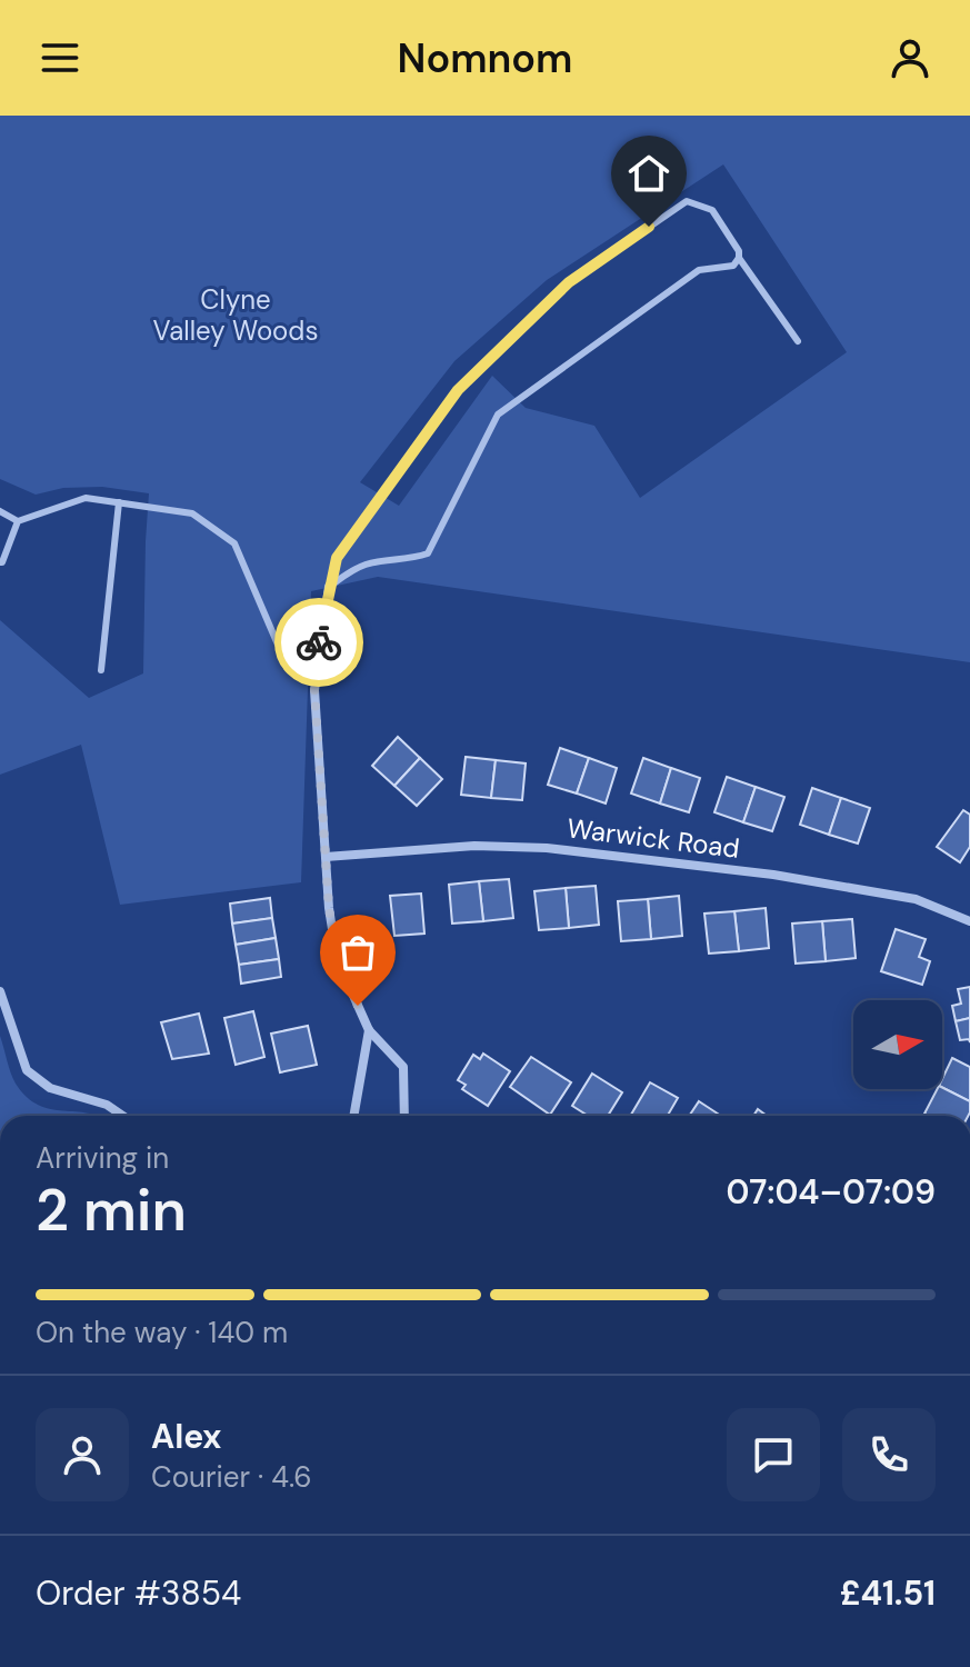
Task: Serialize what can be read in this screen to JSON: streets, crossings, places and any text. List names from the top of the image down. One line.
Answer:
{"streets":{"street":["Warwick Road"]},"parks":["Clyne Valley Woods"],"north":"right","page":{"header":"Nomnom","heading":["2 min","Arriving in","07:04–07:09"],"panel":["Alex","Courier · 4.6","Order #3854","£41.51"],"bar":"On the way · 140 m"}}
